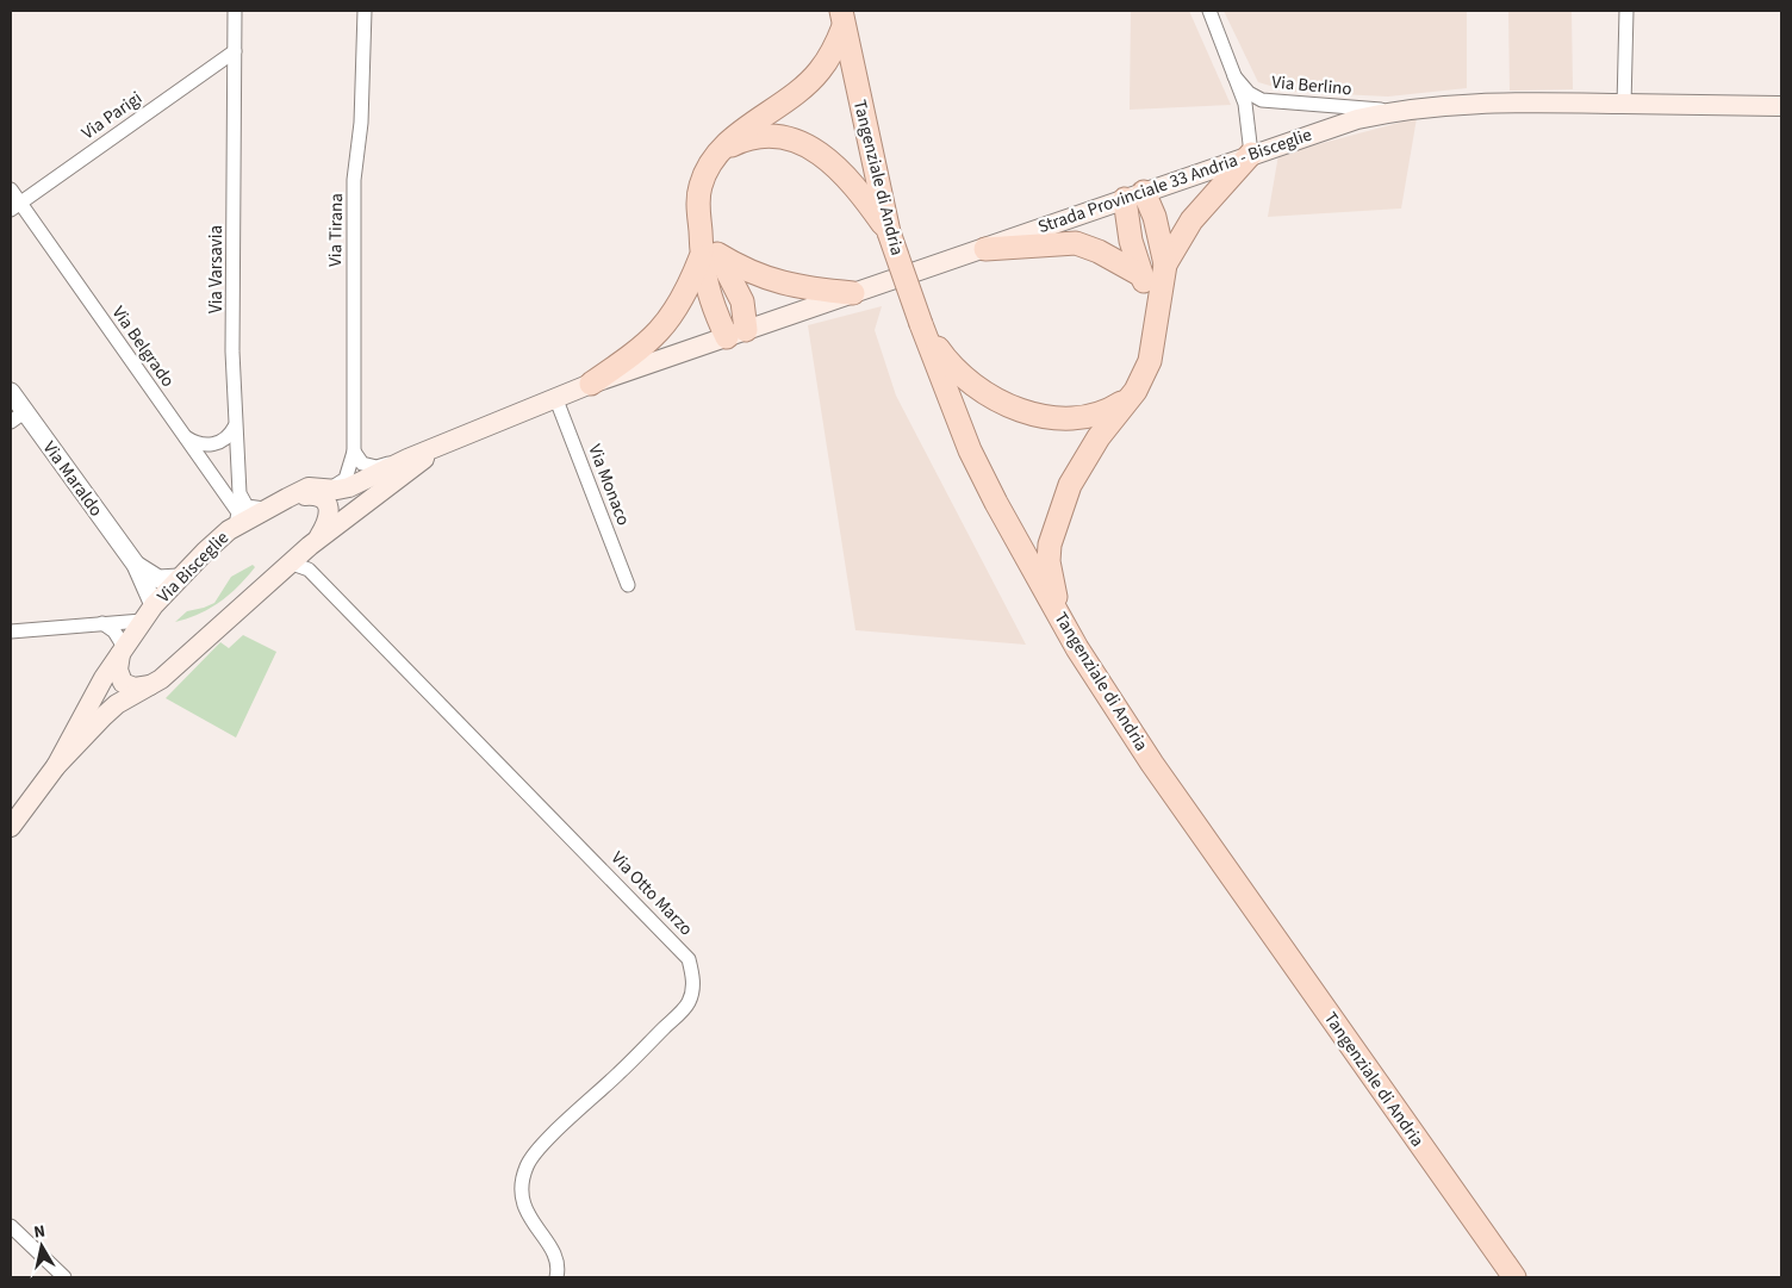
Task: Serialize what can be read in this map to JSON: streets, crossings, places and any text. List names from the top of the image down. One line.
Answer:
{"streets":{"main road":["Tangenziale di Andria","Strada Provinciale 33 Andria - Bisceglie","Via Bisceglie"],"street":["Via Berlino","Via Parigi","Via Tirana","Via Varsavia","Via Belgrado","Via Maraldo","Via Monaco","Via Otto Marzo"]},"crossings":[["Via Berlino","Strada Provinciale 33 Andria - Bisceglie"],["Via Parigi","Via Varsavia"],["Via Parigi","Via Belgrado"],["Strada Provinciale 33 Andria - Bisceglie","Via Bisceglie"],["Via Tirana","Via Bisceglie"],["Via Varsavia","Via Bisceglie"],["Via Belgrado","Via Bisceglie"],["Via Maraldo","Via Bisceglie"],["Via Monaco","Via Bisceglie"]],"north":"top"}
